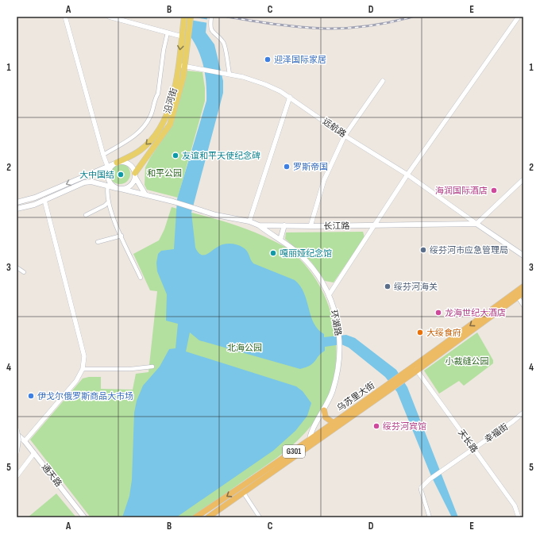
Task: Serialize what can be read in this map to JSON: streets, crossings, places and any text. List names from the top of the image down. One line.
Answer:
{"streets":{"highway":["乌苏里大街","G301"],"main road":["沿河街","长江路","环湖路","通天路"],"street":["远航路","幸福街","天长路"]},"crossings":[["沿河街","远航路"],["沿河街","长江路"],["远航路","长江路"],["长江路","环湖路"],["环湖路","乌苏里大街"],["乌苏里大街","天长路"],["幸福街","天长路"]],"parks":["和平公园","北海公园","小裁缝公园"],"places":["迎泽国际家居","友谊和平天使纪念碑","罗斯帝国","大中国结","海润国际酒店","绥芬河市应急管理局","嘎丽娅纪念馆","绥芬河海关","龙海世纪大酒店","大绥食府","伊戈尔俄罗斯商品大市场","绥芬河宾馆"],"grid":{"columns":["A","B","C","D","E"],"rows":["1","2","3","4","5"]}}
